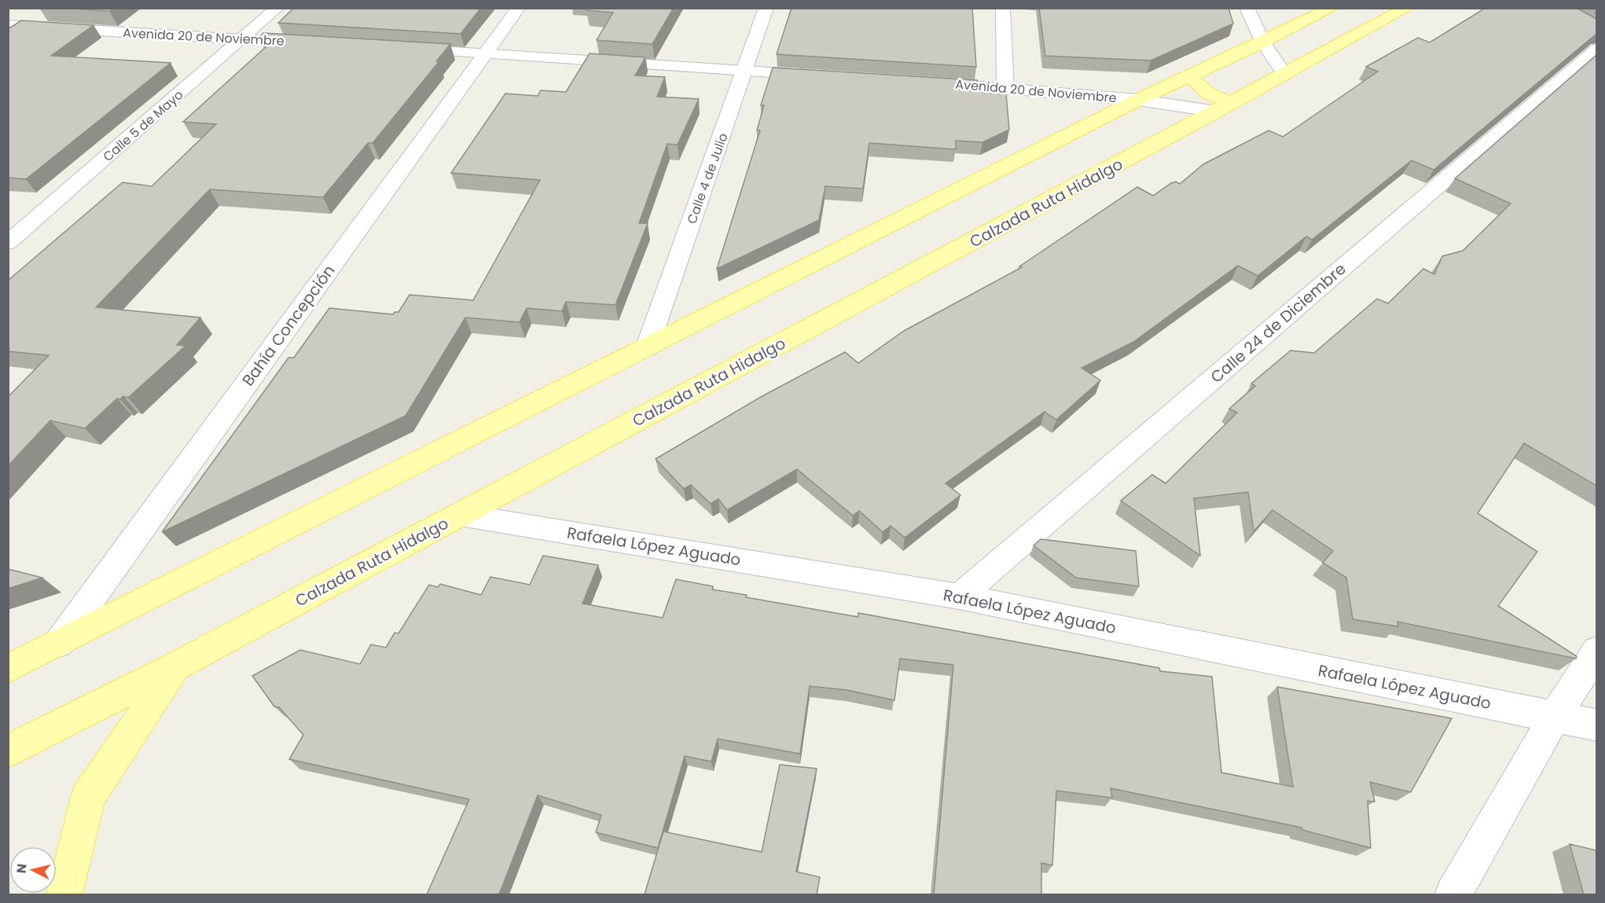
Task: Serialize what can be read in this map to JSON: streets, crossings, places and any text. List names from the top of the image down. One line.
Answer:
{"streets":{"main road":["Calzada Ruta Hidalgo"],"street":["Avenida 20 de Noviembre","Calle 5 de Mayo","Calle 4 de Julio","Calle 24 de Diciembre","Bahía Concepción","Rafaela López Aguado"]},"crossings":[["Avenida 20 de Noviembre","Calle 5 de Mayo"],["Avenida 20 de Noviembre","Calzada Ruta Hidalgo"],["Calzada Ruta Hidalgo","Rafaela López Aguado"],["Calle 24 de Diciembre","Rafaela López Aguado"]],"north":"left"}
